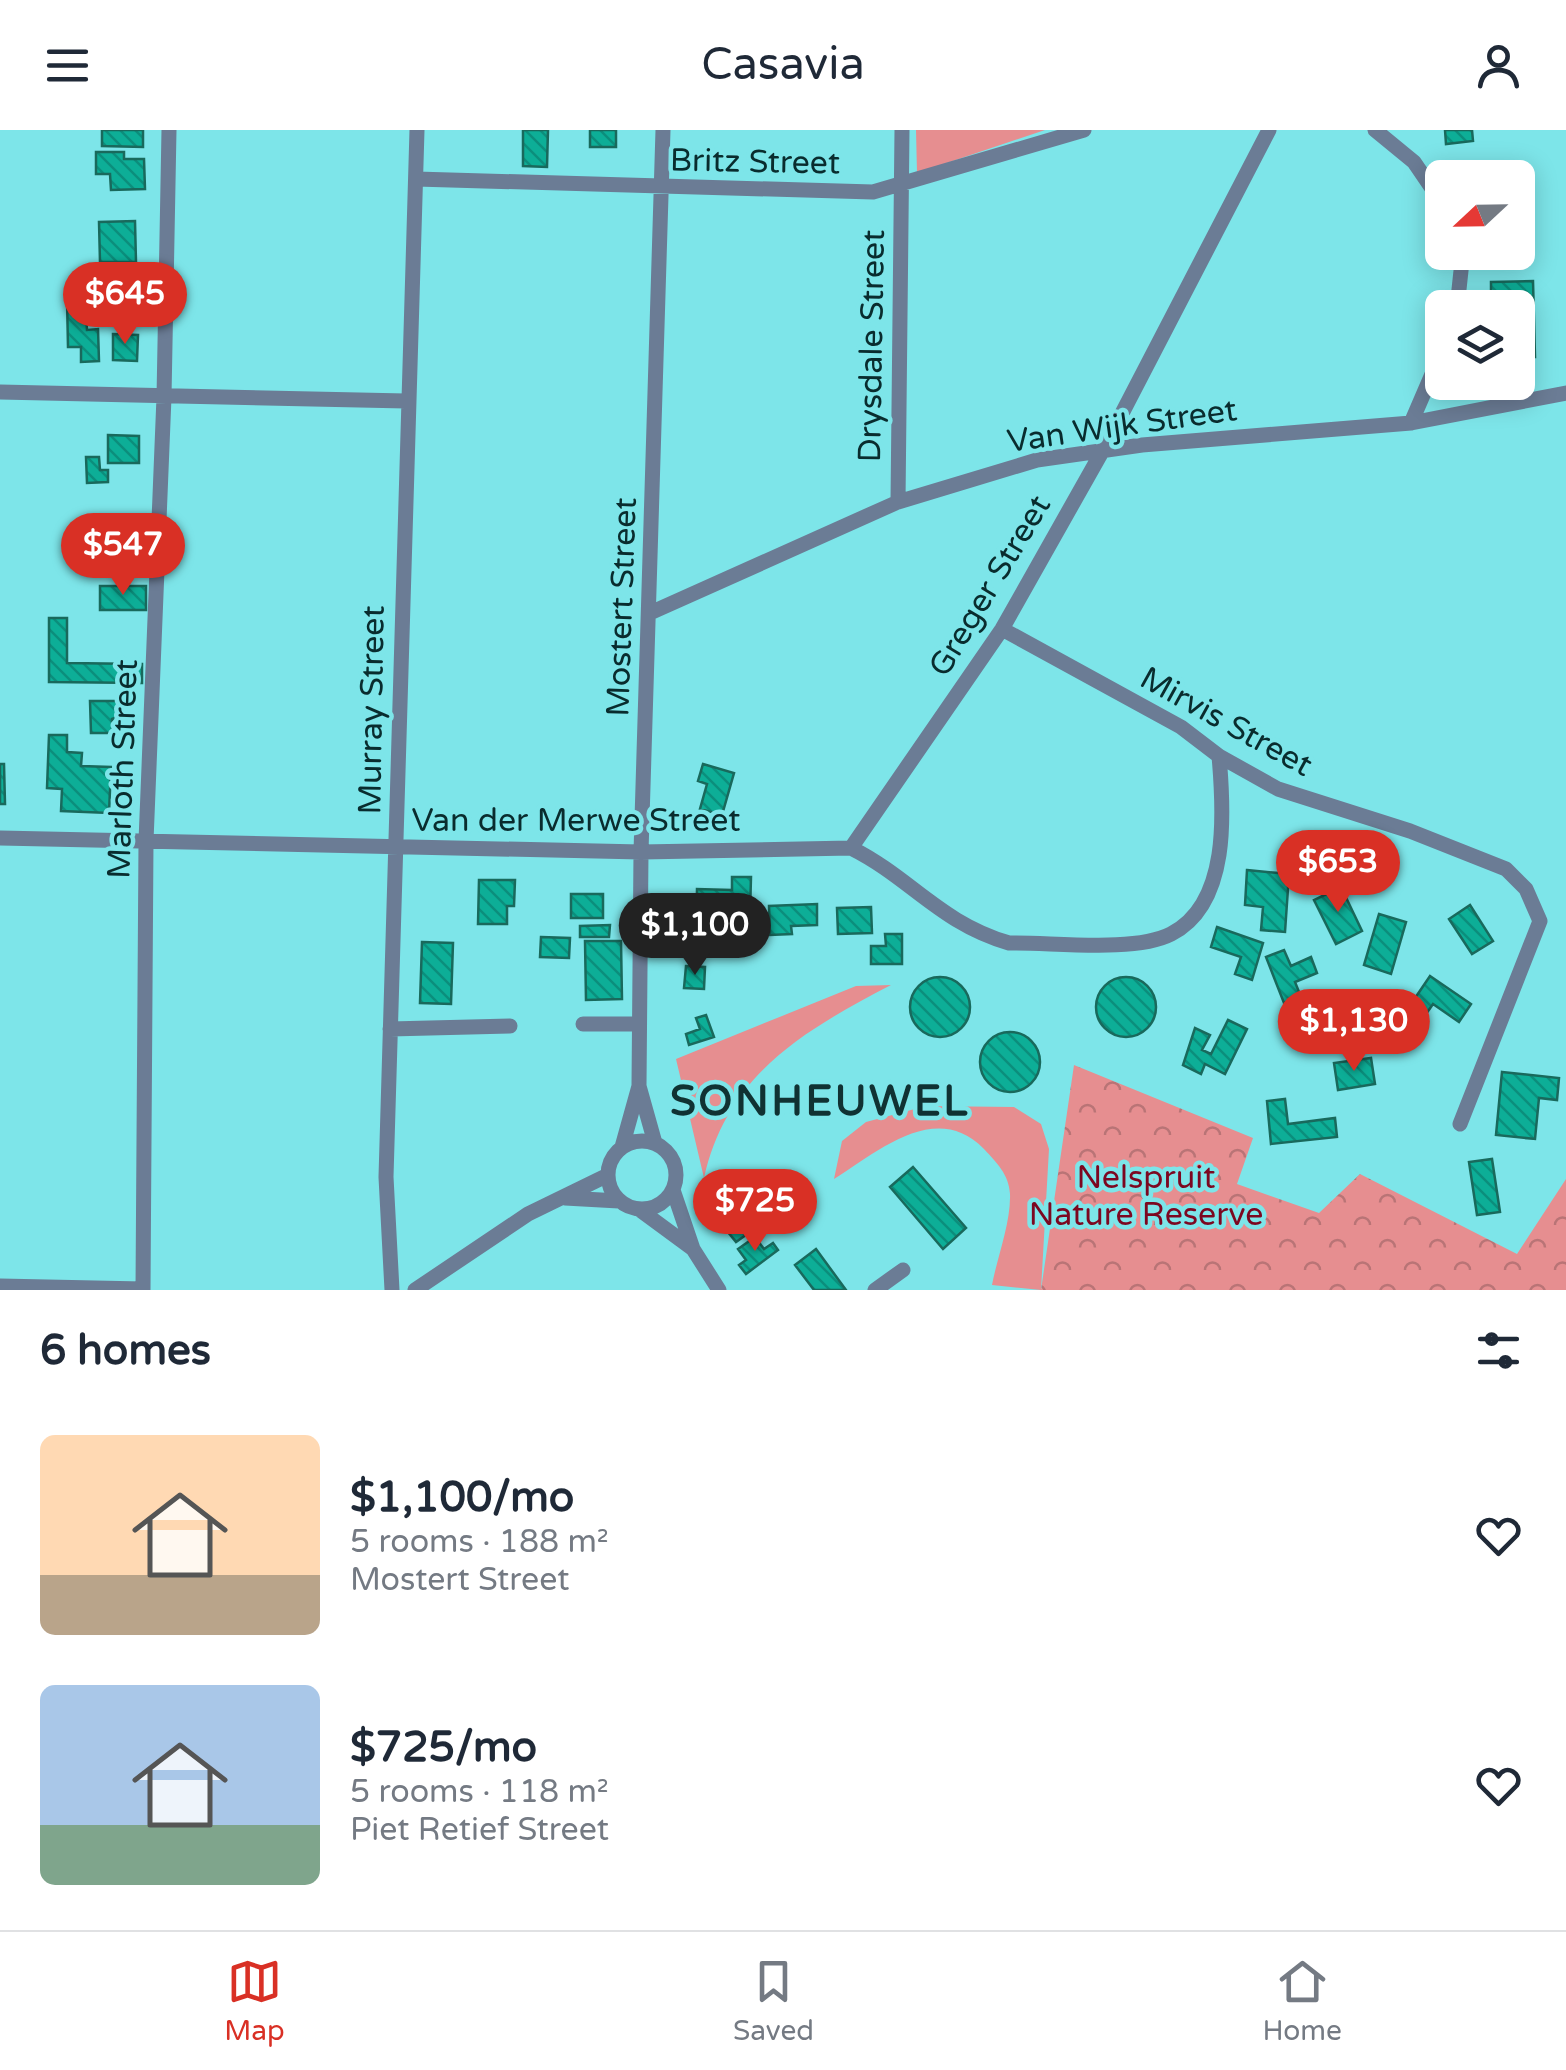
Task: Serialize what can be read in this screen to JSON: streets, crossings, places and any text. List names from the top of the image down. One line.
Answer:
{"streets":{"street":["Britz Street","Drysdale Street","Van Wijk Street","Greger Street","Mostert Street","Murray Street","Mirvis Street","Marloth Street","Van der Merwe Street"]},"crossings":[["Britz Street","Drysdale Street"],["Britz Street","Mostert Street"],["Britz Street","Murray Street"],["Drysdale Street","Van Wijk Street"],["Van Wijk Street","Greger Street"],["Van Wijk Street","Mostert Street"],["Greger Street","Mirvis Street"],["Greger Street","Van der Merwe Street"],["Mostert Street","Van der Merwe Street"],["Murray Street","Van der Merwe Street"],["Mirvis Street","Van der Merwe Street"],["Marloth Street","Van der Merwe Street"]],"districts":["SONHEUWEL"],"parks":["Nelspruit Nature Reserve"],"north":"left","page":{"header":"Casavia","price":["$645","$547","$653","$1,100","$1,130","$725"],"heading":"6 homes","list":[{"name":"$1,100/mo","note":"5 rooms · 188 m² · Mostert Street"},{"name":"$725/mo","note":"5 rooms · 118 m² · Piet Retief Street"}],"tabs":["Map","Saved","Home"]}}
